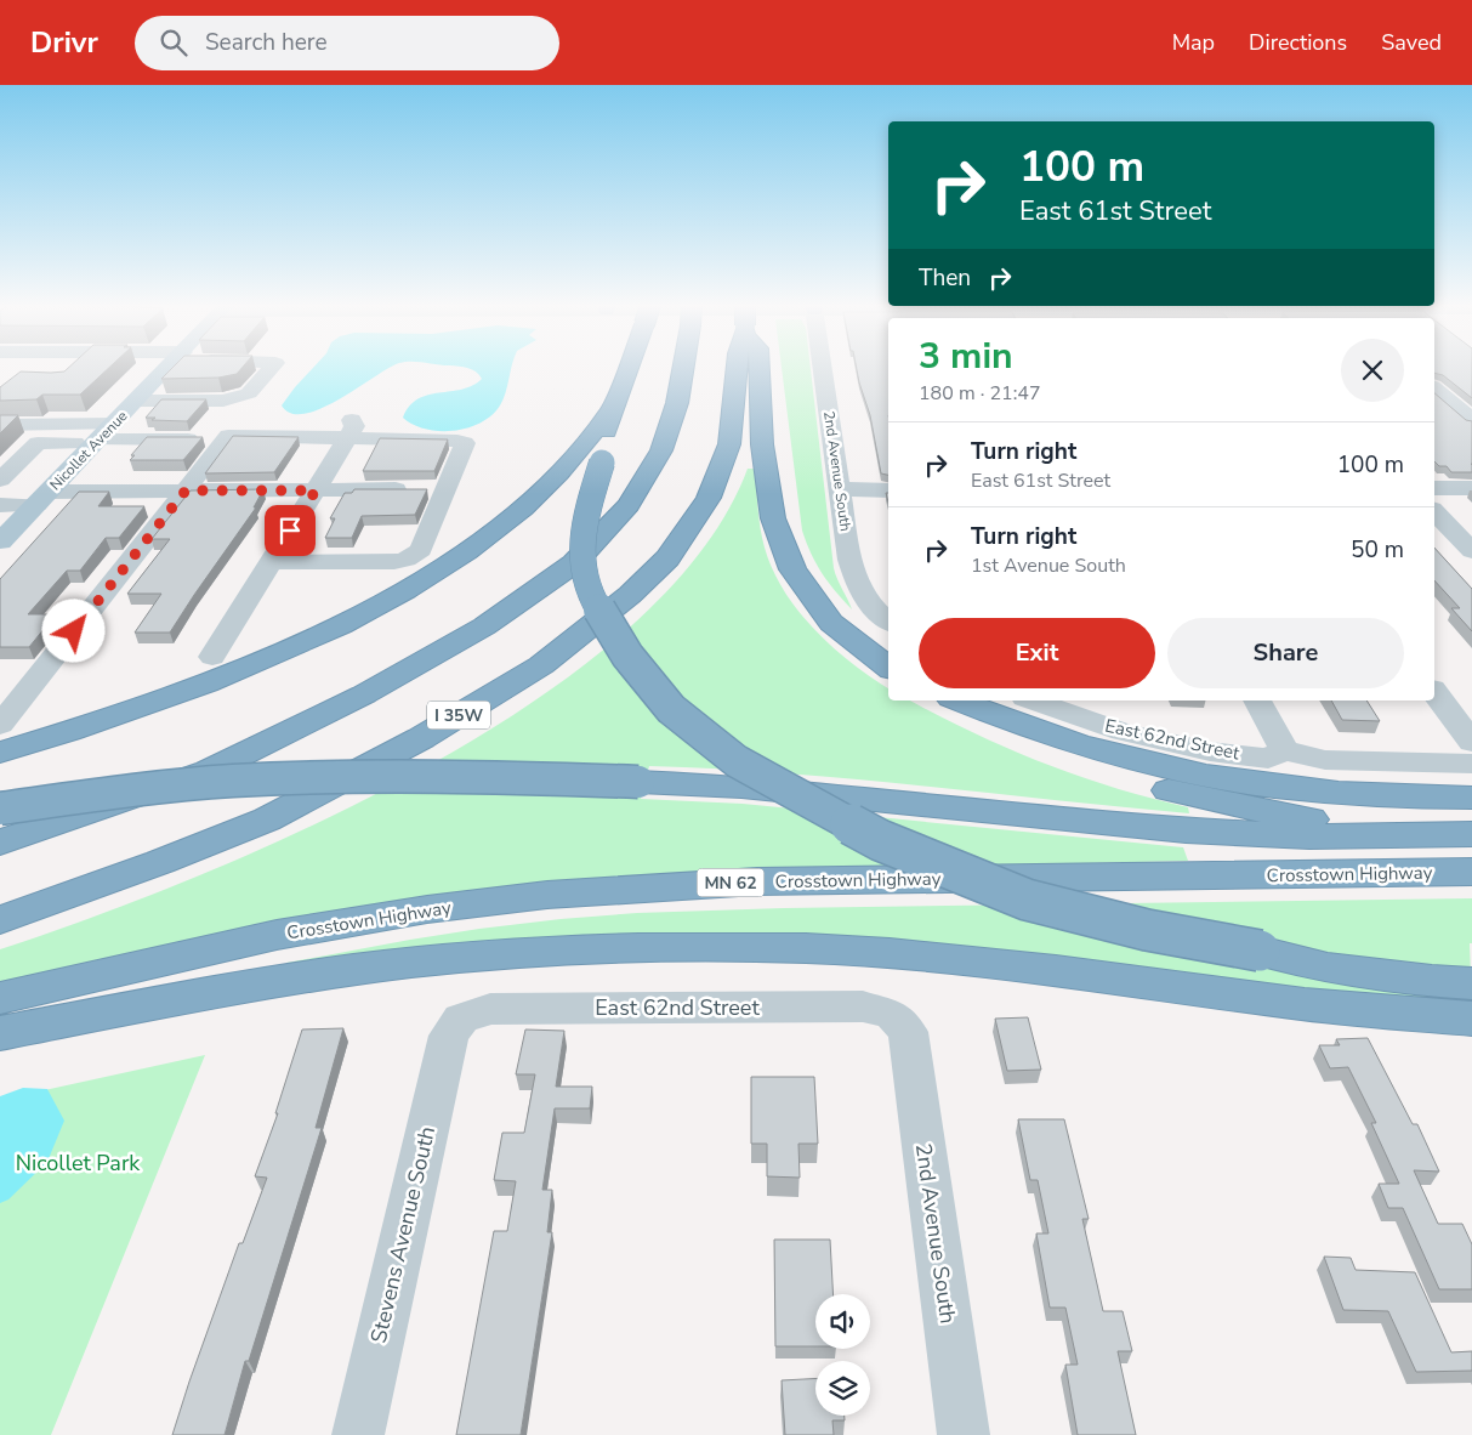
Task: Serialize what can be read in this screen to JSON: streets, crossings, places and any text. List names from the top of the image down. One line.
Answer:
{"streets":{"highway":["I 35W","Crosstown Highway","MN 62"],"main road":["Nicollet Avenue"],"street":["2nd Avenue South","East 62nd Street","Stevens Avenue South"]},"crossings":[["2nd Avenue South","East 62nd Street"],["East 62nd Street","Stevens Avenue South"]],"parks":["Nicollet Park"],"page":{"header":"Drivr","search":"Search here","nav":["Map","Directions","Saved"],"turn":["100 m","East 61st Street"],"then":"Then","heading":["3 min","180 m · 21:47"],"list":[{"name":"Turn right","note":"East 61st Street","value":"100 m"},{"name":"Turn right","note":"1st Avenue South","value":"50 m"}],"buttons":["Exit","Share"]}}
